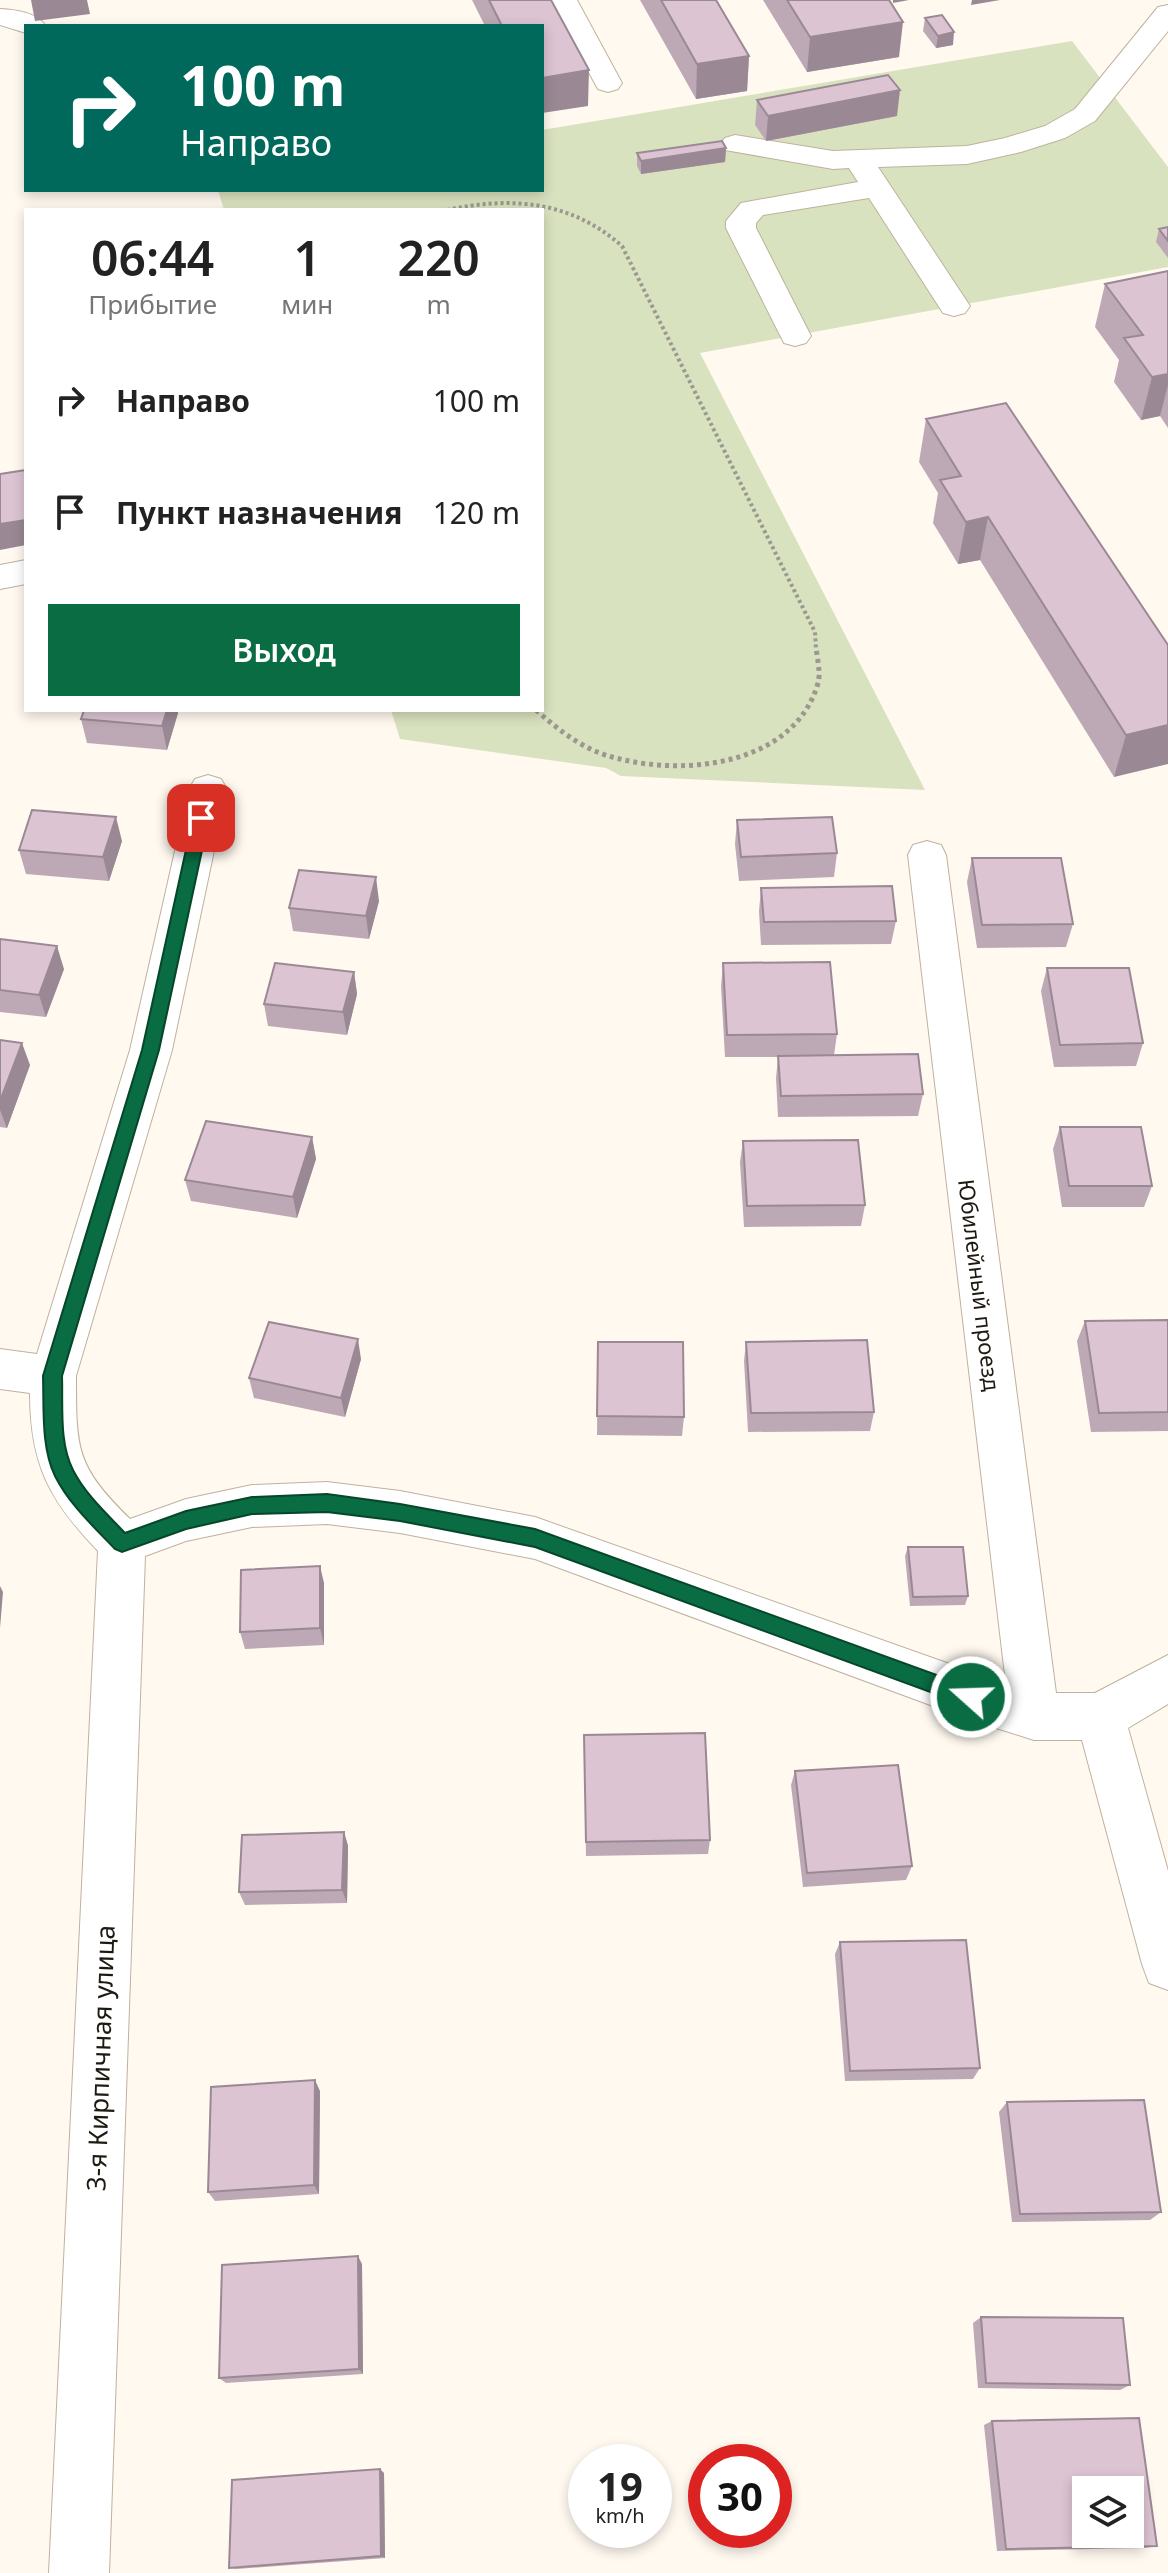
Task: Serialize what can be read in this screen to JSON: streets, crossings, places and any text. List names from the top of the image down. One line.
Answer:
{"streets":{"street":["Юбилейный проезд","3-я Кирпичная улица"]},"page":{"turn":["100 m","Направо"],"eta":["06:44","Прибытие","1","мин","220","m"],"list":[{"name":"Направо","value":"100 m"},{"name":"Пункт назначения","value":"120 m"}],"buttons":"Выход","speed":"19 km/h","limit":"30"}}
